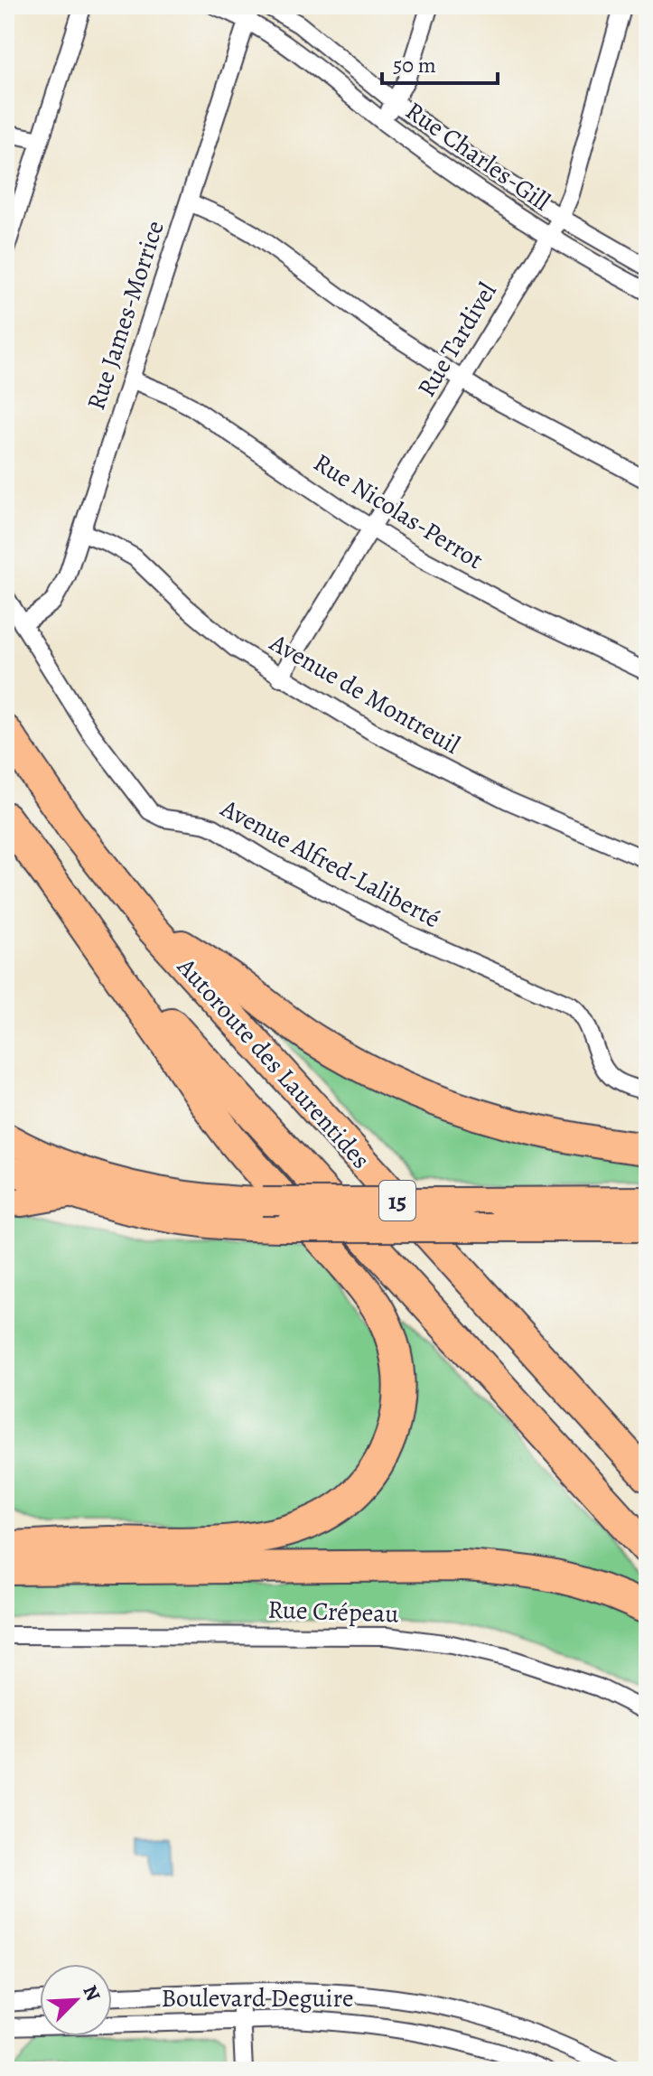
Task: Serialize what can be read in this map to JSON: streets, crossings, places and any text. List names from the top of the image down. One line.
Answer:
{"streets":{"highway":["Autoroute des Laurentides","15"],"street":["Rue Charles-Gill","Rue James-Morrice","Rue Tardivel","Rue Nicolas-Perrot","Avenue de Montreuil","Avenue Alfred-Laliberté","Rue Crépeau","Boulevard Deguire"]},"crossings":[["Rue Charles-Gill","Rue James-Morrice"],["Rue Charles-Gill","Rue Tardivel"],["Rue James-Morrice","Rue Nicolas-Perrot"],["Rue James-Morrice","Avenue de Montreuil"],["Rue James-Morrice","Avenue Alfred-Laliberté"],["Rue Tardivel","Rue Nicolas-Perrot"],["Rue Tardivel","Avenue de Montreuil"]],"scale_bar":"50 m","north":"top right"}
